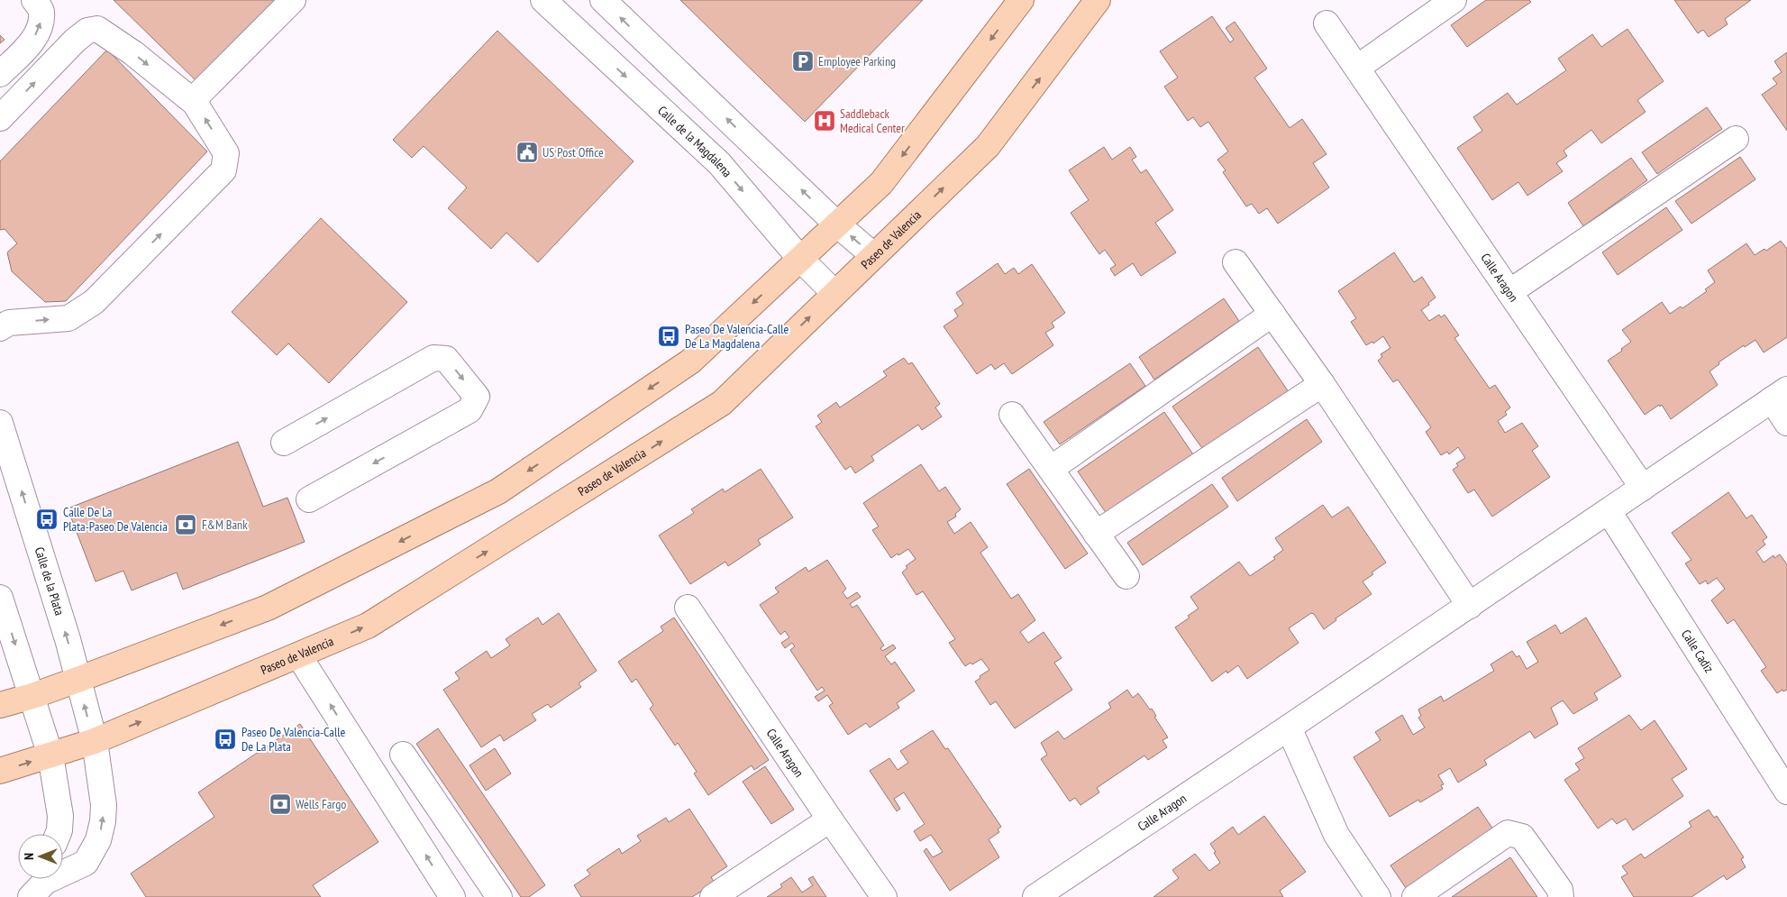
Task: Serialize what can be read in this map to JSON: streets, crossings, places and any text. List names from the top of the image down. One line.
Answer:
{"streets":{"main road":["Paseo de Valencia"],"street":["Calle de la Magdalena","Calle Aragon","Calle de la Plata","Calle Cadiz"]},"crossings":[["Calle de la Magdalena","Paseo de Valencia"],["Paseo de Valencia","Calle de la Plata"],["Calle Aragon","Calle Cadiz"]],"places":{"parking":["Employee Parking"],"hospital":["Saddleback Medical Center"],"public building":["US Post Office"],"bus stop":["Paseo De Valencia-Calle De La Magdalena","Calle De La Plata-Paseo De Valencia","Paseo De Valencia-Calle De La Plata"],"bank":["F&M Bank","Wells Fargo"]},"north":"left"}
